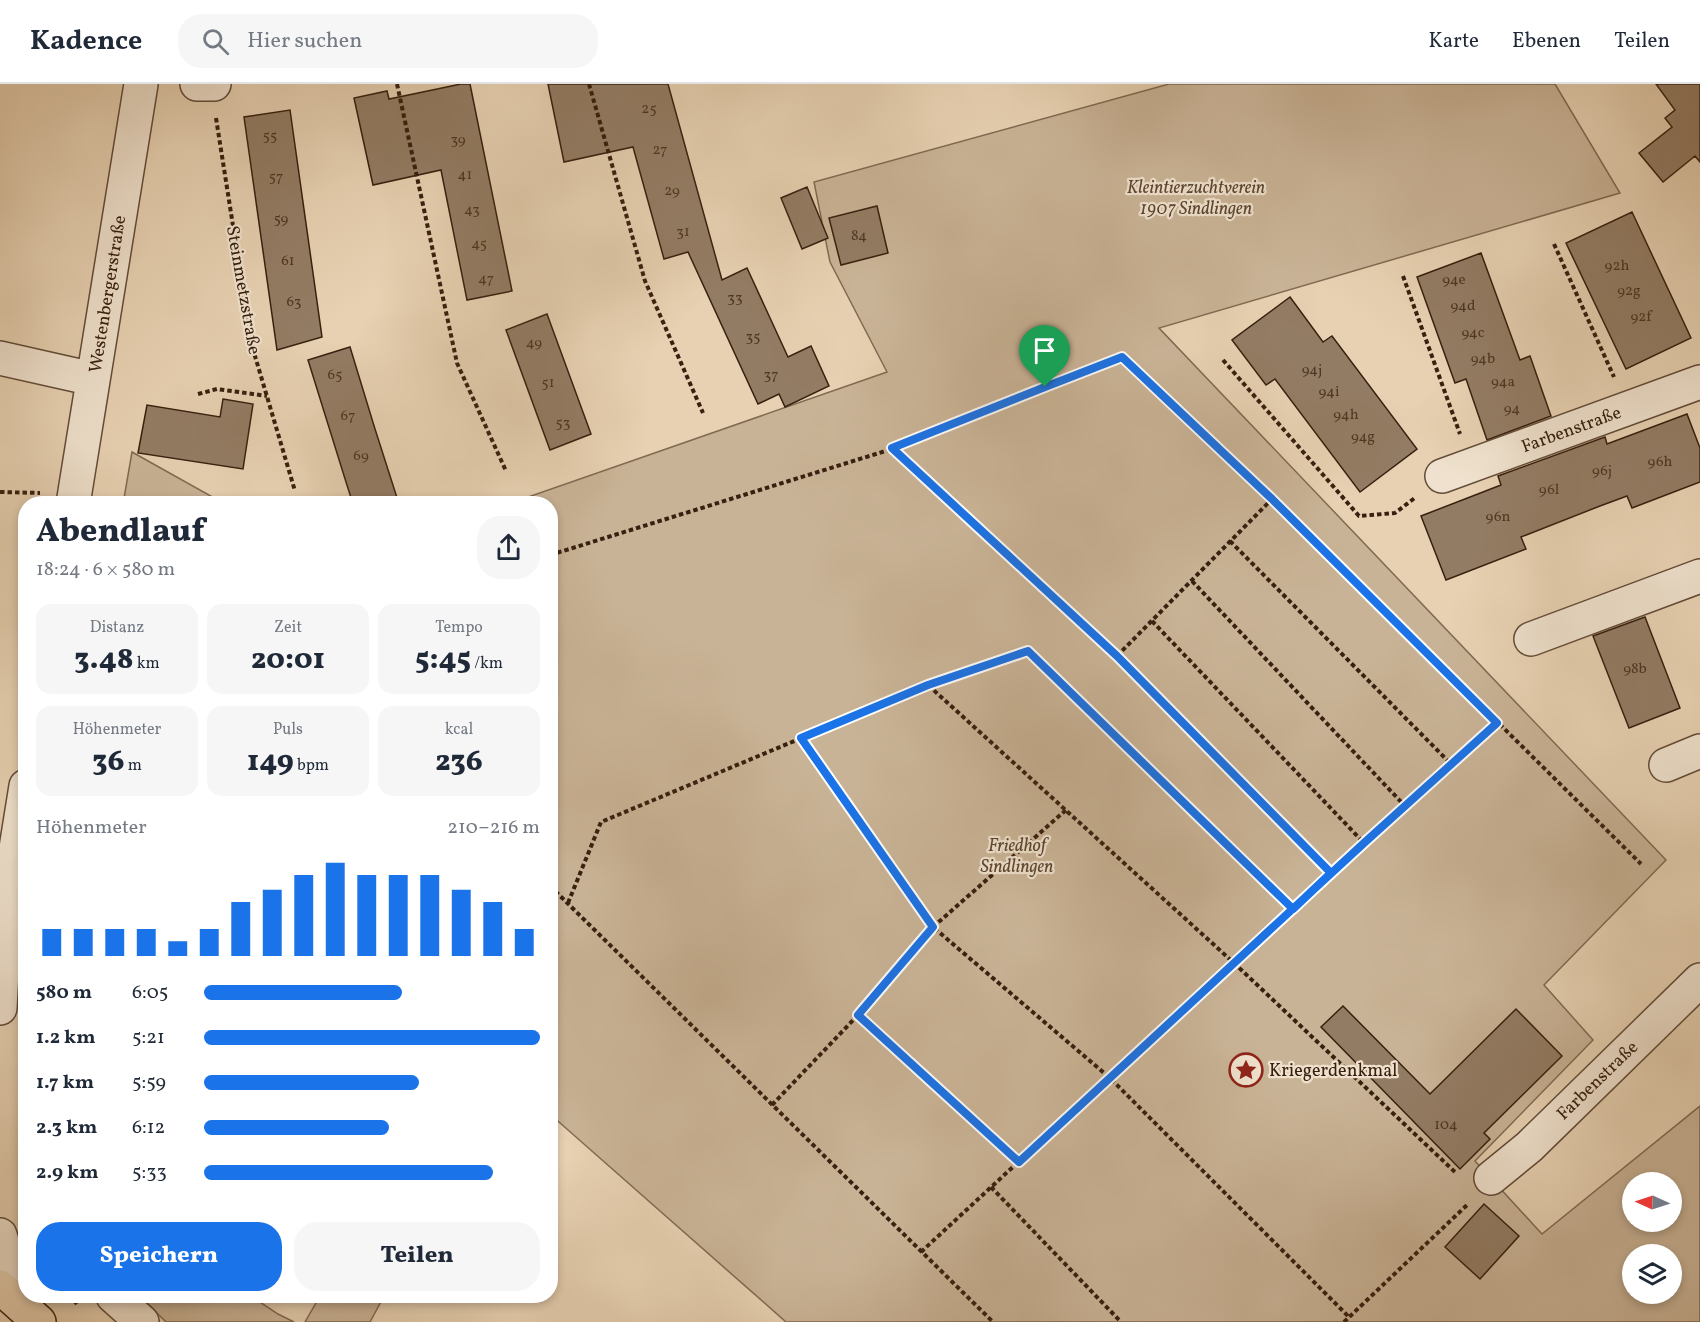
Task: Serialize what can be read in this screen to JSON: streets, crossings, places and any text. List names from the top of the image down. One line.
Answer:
{"streets":{"street":["Westenbergerstraße","Farbenstraße"],"path":["Steinmetzstraße"]},"parks":["Kleintierzuchtverein 1907 Sindlingen","Friedhof Sindlingen"],"places":{"place":["Kriegerdenkmal"]},"house_numbers":["25","55","39","27","41","57","29","43","59","31","84","45","61","92h","47","94e","92g","33","63","94d","92f","94c","35","49","94b","94j","65","37","94a","51","94i","94","94h","67","53","94g","69","96h","96j","96l","96n","98b","104"],"north":"left","page":{"header":"Kadence","search":"Hier suchen","nav":["Karte","Ebenen","Teilen"],"heading":["Abendlauf","18:24 · 6 × 580 m"],"stats":[["Distanz","3.48 km"],["Zeit","20:01"],["Tempo","5:45 /km"],["Höhenmeter","36 m"],["Puls","149 bpm"],["kcal","236"]],"chart":["Höhenmeter","210–216 m"],"list":[{"name":"580 m","note":"6:05"},{"name":"1.2 km","note":"5:21"},{"name":"1.7 km","note":"5:59"},{"name":"2.3 km","note":"6:12"},{"name":"2.9 km","note":"5:33"}],"buttons":["Speichern","Teilen"]}}
